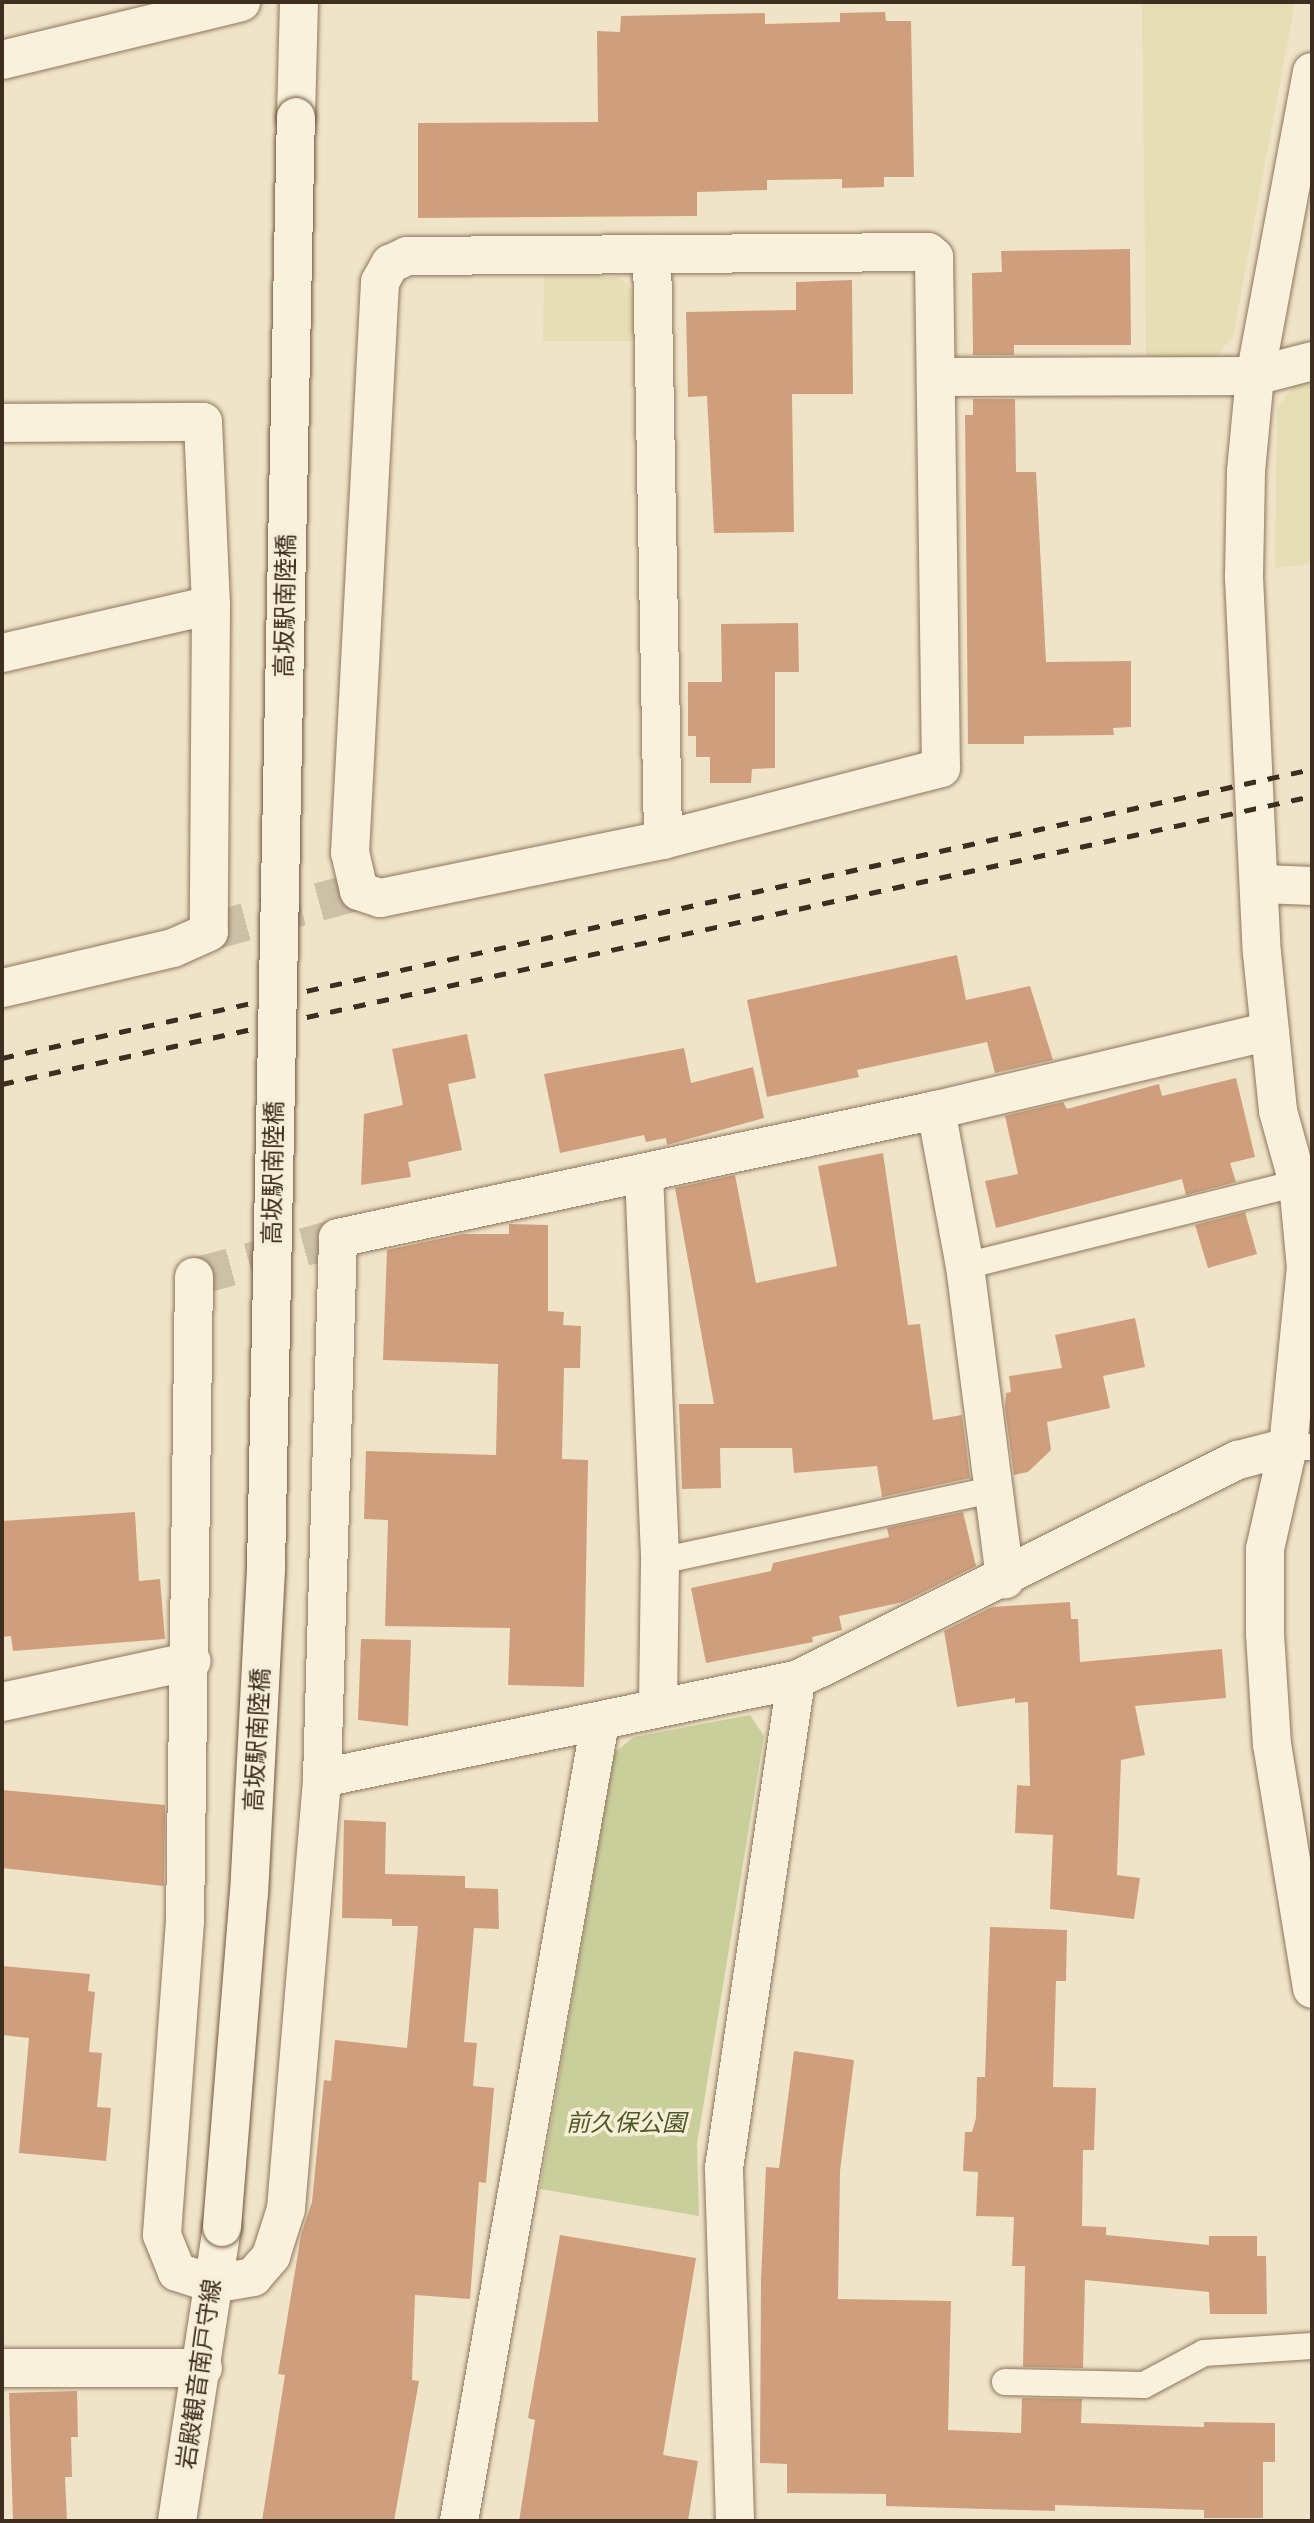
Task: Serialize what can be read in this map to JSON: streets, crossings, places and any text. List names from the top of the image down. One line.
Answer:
{"streets":{"street":["高坂駅南陸橋","岩殿観音南戸守線"]},"crossings":[["高坂駅南陸橋","岩殿観音南戸守線"]],"parks":["前久保公園"]}
